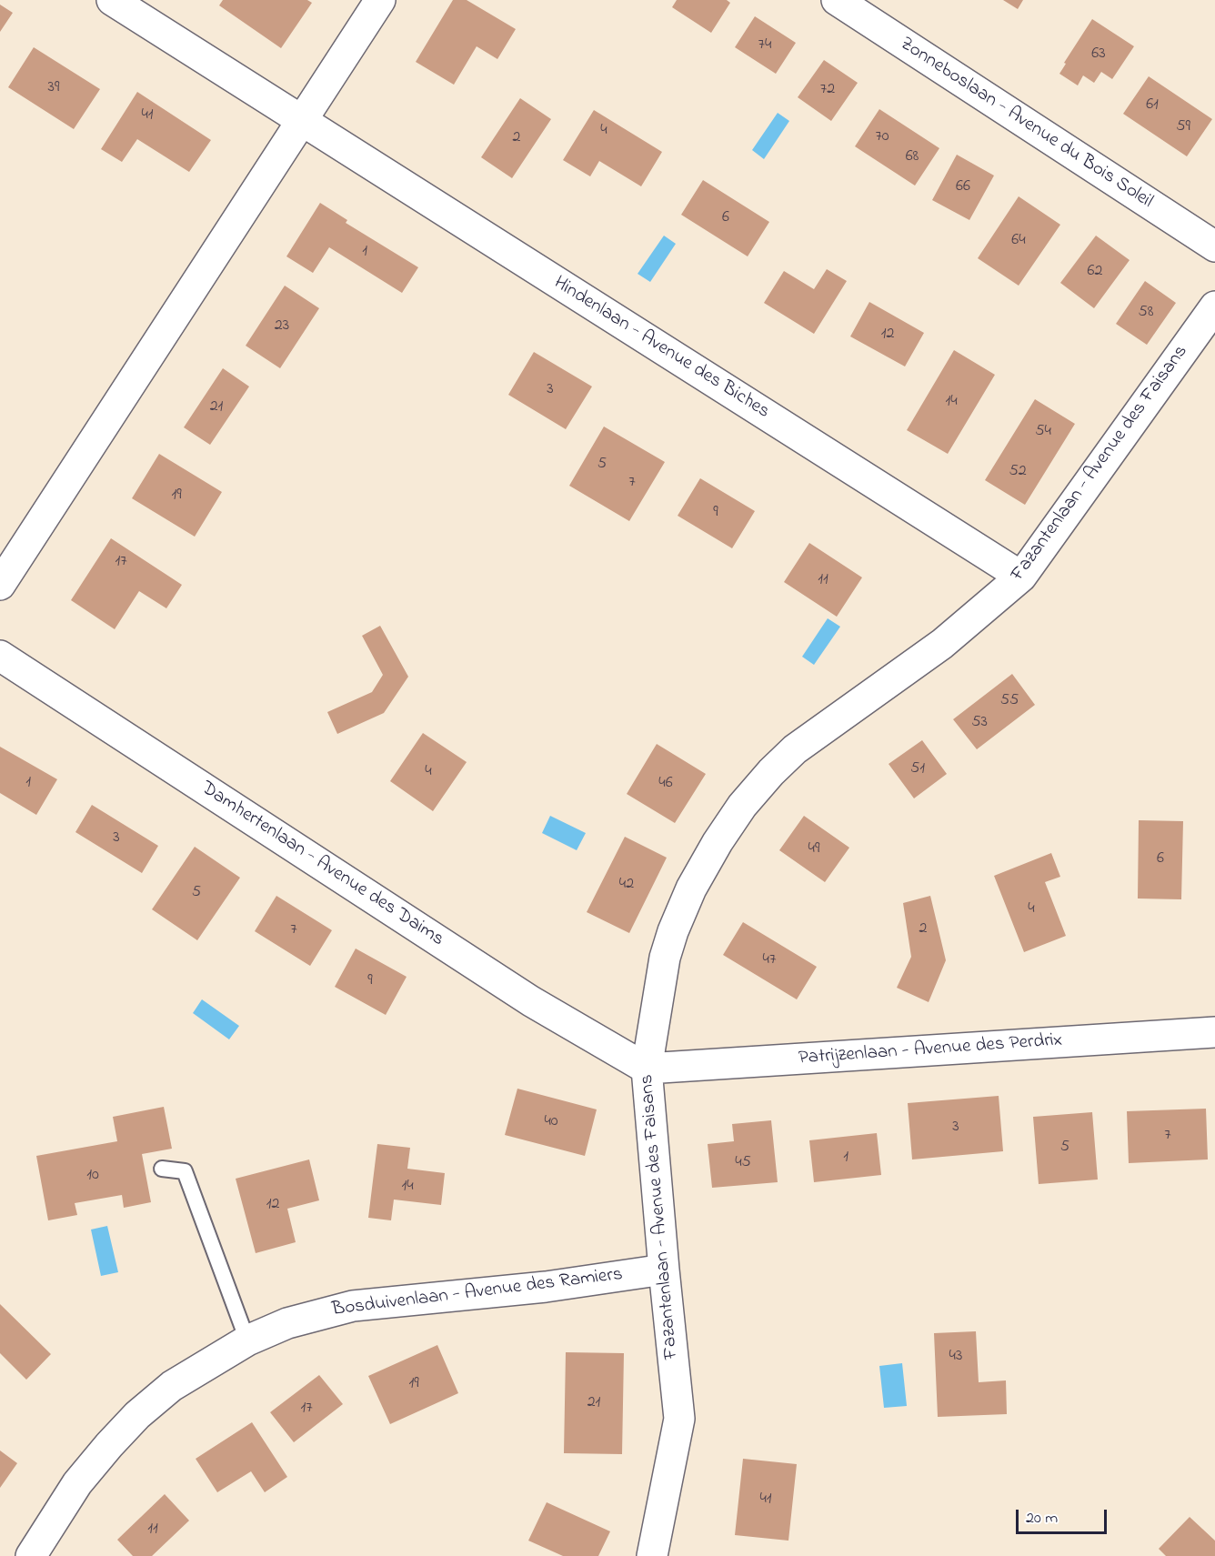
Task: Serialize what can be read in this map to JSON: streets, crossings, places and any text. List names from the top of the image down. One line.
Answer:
{"streets":{"street":["Zonneboslaan - Avenue du Bois Soleil","Hindenlaan - Avenue des Biches","Fazantenlaan - Avenue des Faisans","Damhertenlaan - Avenue des Daims","Patrijzenlaan - Avenue des Perdrix","Bosduivenlaan - Avenue des Ramiers"]},"crossings":[["Hindenlaan - Avenue des Biches","Fazantenlaan - Avenue des Faisans"],["Fazantenlaan - Avenue des Faisans","Damhertenlaan - Avenue des Daims"],["Fazantenlaan - Avenue des Faisans","Patrijzenlaan - Avenue des Perdrix"],["Fazantenlaan - Avenue des Faisans","Bosduivenlaan - Avenue des Ramiers"],["Damhertenlaan - Avenue des Daims","Patrijzenlaan - Avenue des Perdrix"]],"house_numbers":["74","63","39","72","61","41","59","4","70","2","68","66","6","64","1","62","58","23","12","3","14","21","54","5","52","7","19","9","17","11","55","53","51","4","1","46","3","49","6","42","5","4","2","7","47","9","40","3","7","5","1","45","10","14","12","43","19","21","17","41","11"],"scale_bar":"20 m"}
